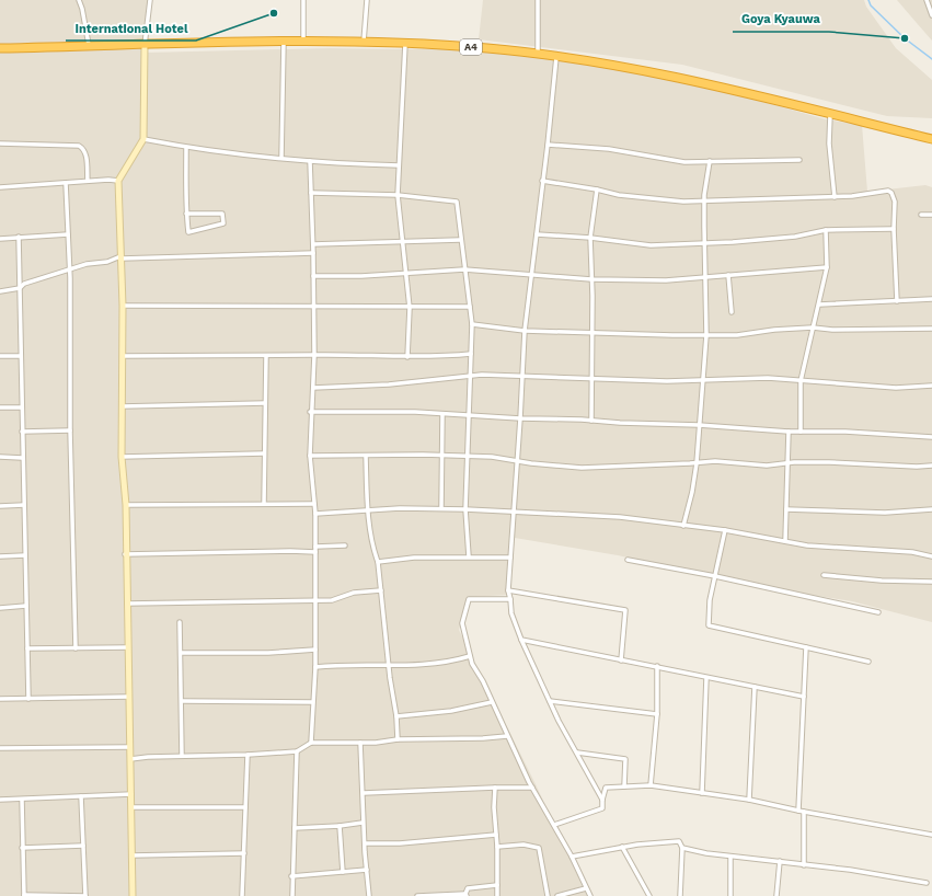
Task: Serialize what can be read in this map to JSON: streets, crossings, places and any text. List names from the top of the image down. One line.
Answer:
{"streets":{"highway":["A4"]},"places":["International Hotel","Goya Kyauwa"]}
